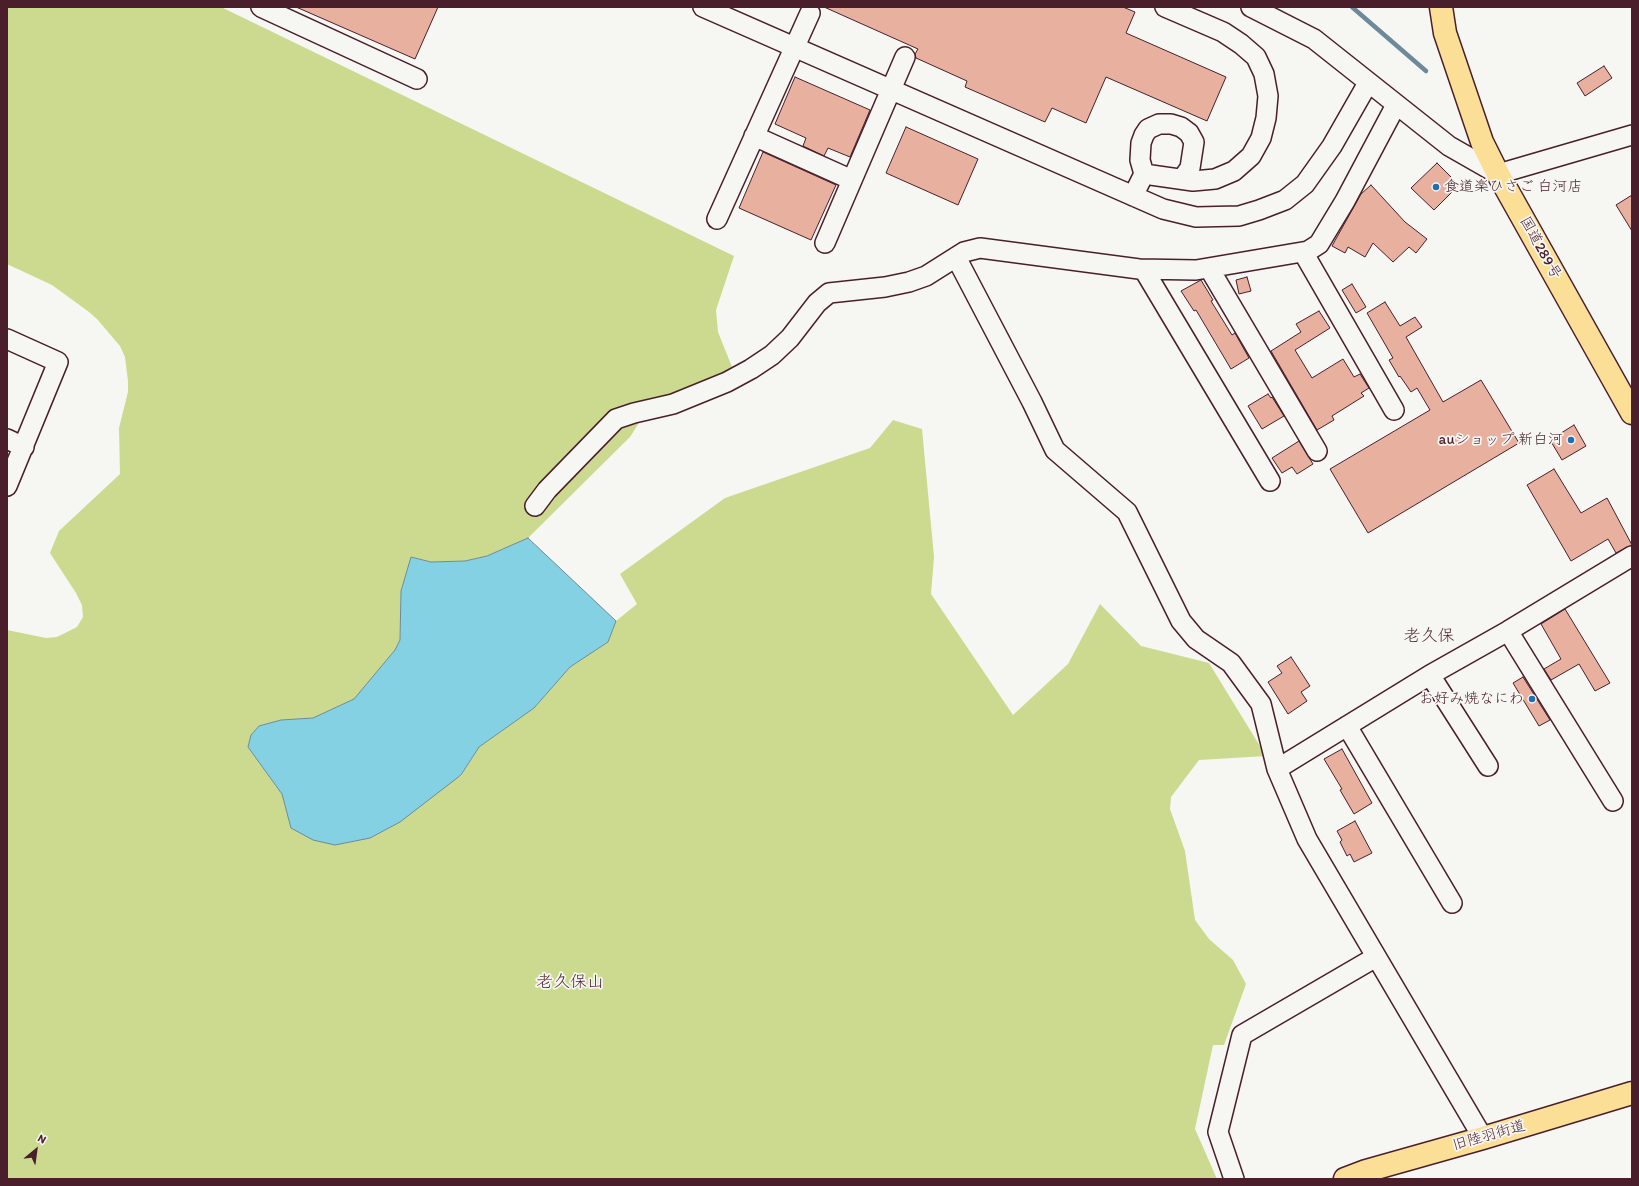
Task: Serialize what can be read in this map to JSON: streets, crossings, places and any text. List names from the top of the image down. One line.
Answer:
{"streets":{"highway":["国道289号","旧陸羽街道"]},"districts":["老久保","老久保山"],"places":["食道楽ひさご 白河店","auショップ 新白河","お好み焼なにわ"],"north":"top right"}
